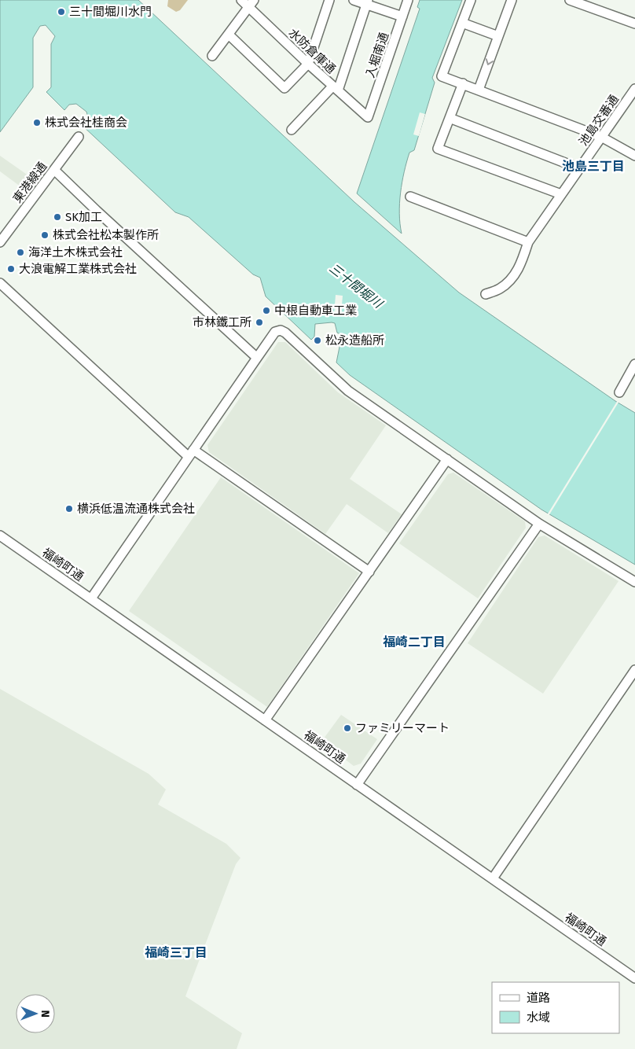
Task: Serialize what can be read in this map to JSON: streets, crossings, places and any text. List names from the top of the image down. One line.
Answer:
{"streets":{"street":["水防倉庫通","入堀南通","池島交番通","東港線通","福崎町通"]},"crossings":[["水防倉庫通","入堀南通"]],"districts":["池島三丁目","福崎二丁目","福崎三丁目"],"water":["三十間堀川"],"places":["三十間堀川水門","株式会社桂商会","SK加工","株式会社松本製作所","海洋土木株式会社","大浪電解工業株式会社","中根自動車工業","市林鐵工所","松永造船所","横浜低温流通株式会社","ファミリーマート"],"legend":["道路","水域"],"north":"right"}
